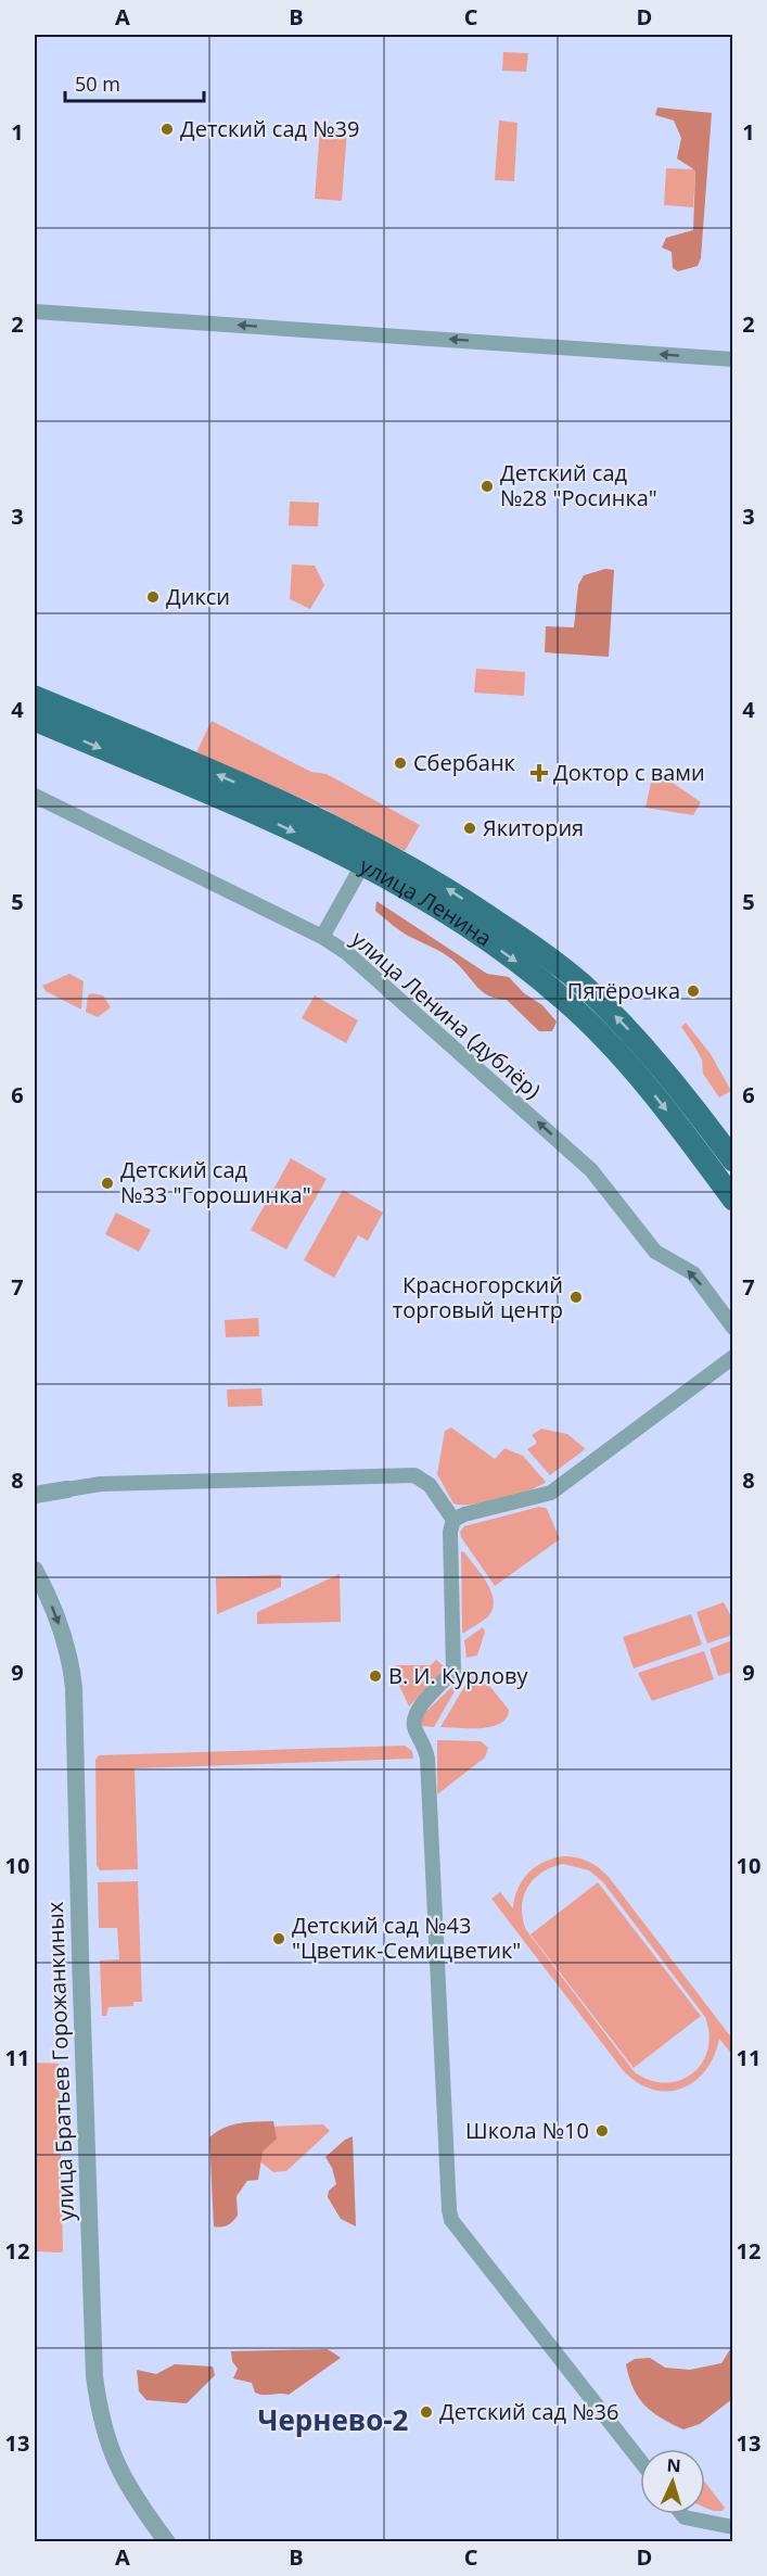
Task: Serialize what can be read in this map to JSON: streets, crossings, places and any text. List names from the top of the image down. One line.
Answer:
{"streets":{"main road":["улица Ленина"],"street":["улица Ленина (дублёр)","улица Братьев Горожанкиных"]},"one_way":["улица Ленина (дублёр)","улица Братьев Горожанкиных"],"districts":["Чернево-2"],"places":{"other":["Детский сад №39","Детский сад №28 \"Росинка\"","Дикси","Сбербанк","Якитория","Пятёрочка","Детский сад №33 \"Горошинка\"","Красногорский торговый центр","В. И. Курлову","Детский сад №43 \"Цветик-Семицветик\"","Школа №10","Детский сад №36"],"health":["Доктор с вами"]},"scale_bar":"50 m","north":"top","grid":{"columns":["A","B","C","D"],"rows":["1","2","3","4","5","6","7","8","9","10","11","12","13"]}}
